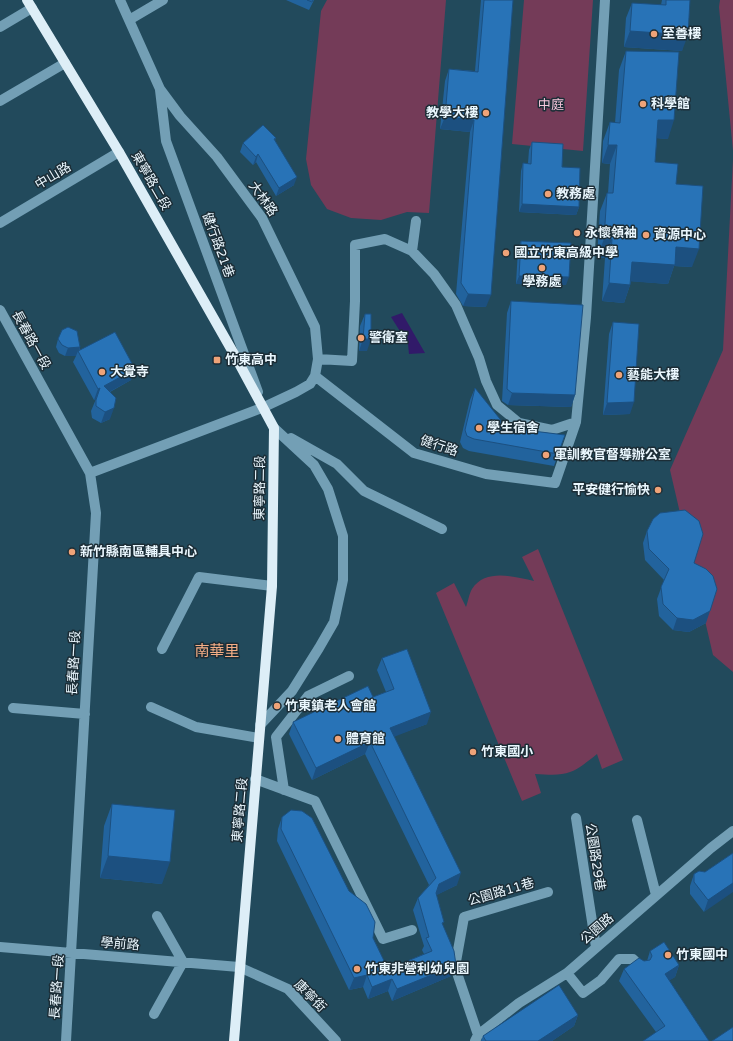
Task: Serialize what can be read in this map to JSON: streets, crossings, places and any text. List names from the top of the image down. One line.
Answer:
{"streets":{"main road":["東寧路二段"],"street":["中山路","大林路","健行路21巷","長春路一段","健行路","公園路29巷","公園路11巷","公園路","學前路","康寧街"]},"crossings":[["中山路","東寧路二段"],["東寧路二段","健行路21巷"],["東寧路二段","學前路"],["東寧路二段","康寧街"],["大林路","健行路21巷"],["大林路","健行路"],["長春路一段","學前路"],["公園路29巷","公園路"],["公園路11巷","公園路"],["學前路","康寧街"]],"districts":["南華里"],"parks":["中庭"],"places":{"other":["至善樓","科學館","教學大樓","教務處","永懷領袖","資源中心","國立竹東高級中學","學務處","警衛室","大覺寺","藝能大樓","學生宿舍","軍訓教官督導辦公室","平安健行愉快","新竹縣南區輔具中心","竹東鎮老人會館","體育館","竹東國小","竹東國中","竹東非營利幼兒園"],"transit":["竹東高中"]}}
